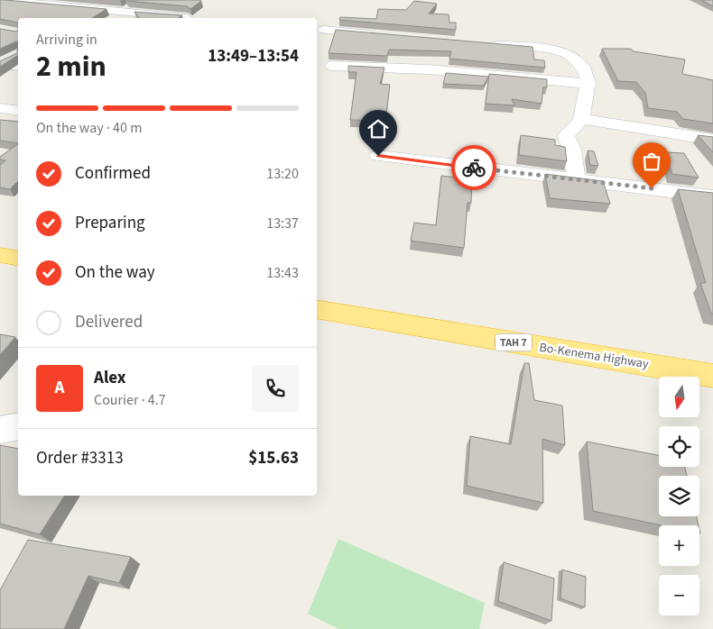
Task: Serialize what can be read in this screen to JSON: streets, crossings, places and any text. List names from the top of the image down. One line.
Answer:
{"streets":{"highway":["TAH 7","Bo-Kenema Highway"]},"north":"bottom","page":{"heading":["2 min","Arriving in","13:49–13:54"],"panel":["Alex","Courier · 4.7","Order #3313","$15.63"],"bar":"On the way · 40 m","list":[["Confirmed","13:20"],["Preparing","13:37"],["On the way","13:43"],"Delivered"],"round":"A","map_buttons":["+","−"]}}
